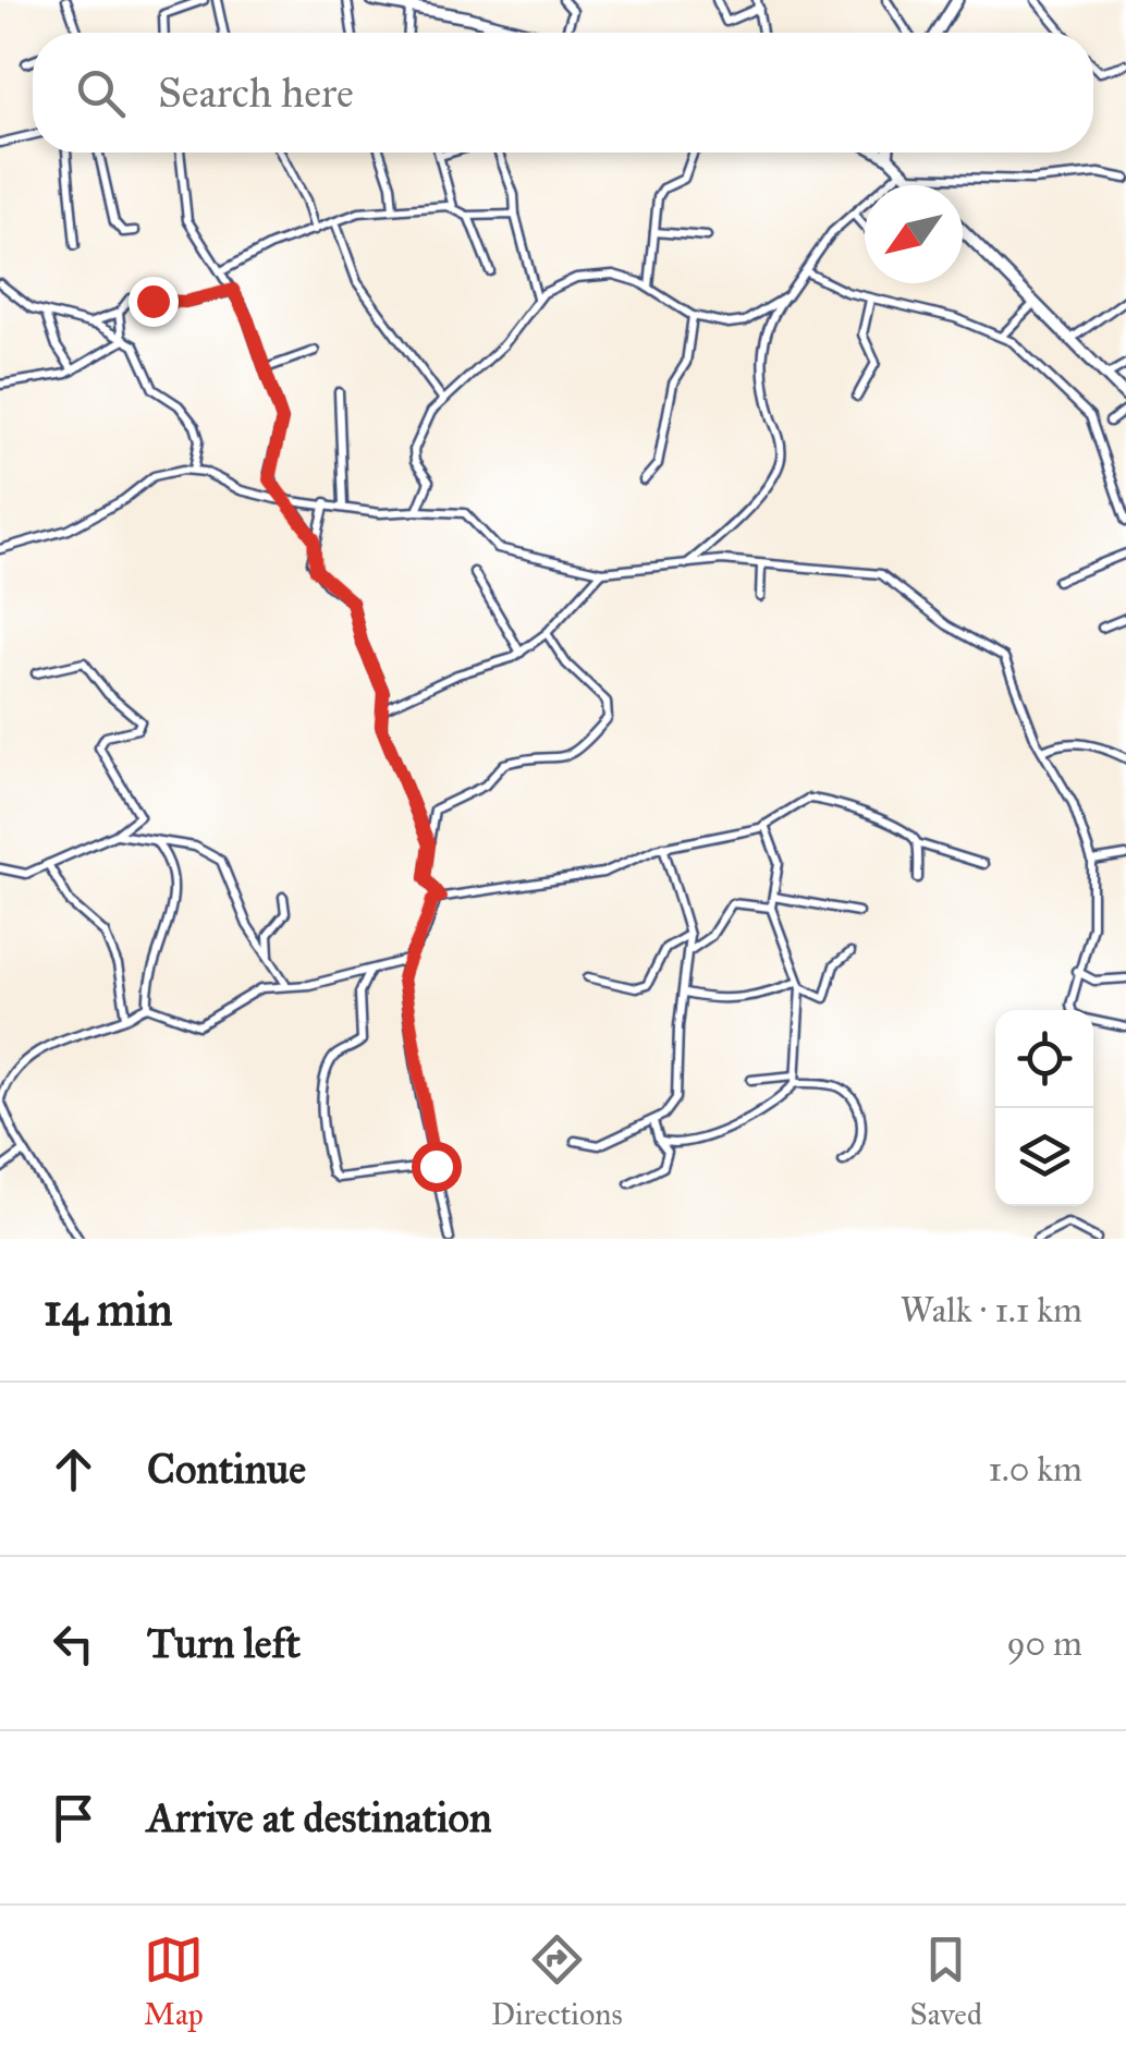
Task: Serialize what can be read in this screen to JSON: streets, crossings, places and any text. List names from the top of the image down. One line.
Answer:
{"north":"bottom left","page":{"search":"Search here","heading":["14 min","Walk · 1.1 km"],"list":[["Continue","1.0 km"],["Turn left","90 m"],"Arrive at destination"],"nav":["Map","Directions","Saved"]}}
